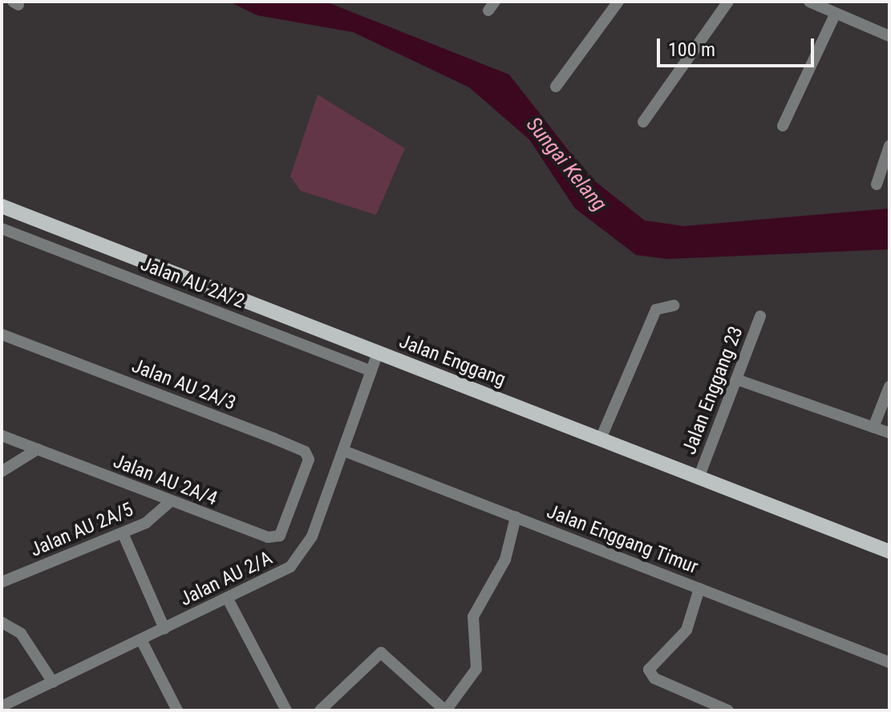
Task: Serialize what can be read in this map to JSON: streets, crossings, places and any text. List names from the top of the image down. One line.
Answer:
{"streets":{"main road":["Jalan Enggang"],"street":["Jalan AU 2A/2","Jalan AU 2A/3","Jalan Enggang 23","Jalan AU 2A/4","Jalan AU 2A/5","Jalan Enggang Timur","Jalan AU 2/A"]},"crossings":[["Jalan AU 2A/2","Jalan AU 2/A"],["Jalan Enggang","Jalan Enggang 23"],["Jalan Enggang","Jalan AU 2/A"],["Jalan AU 2A/3","Jalan AU 2A/4"],["Jalan AU 2A/4","Jalan AU 2A/5"],["Jalan Enggang Timur","Jalan AU 2/A"]],"water":["Sungai Kelang"],"scale_bar":"100 m"}
